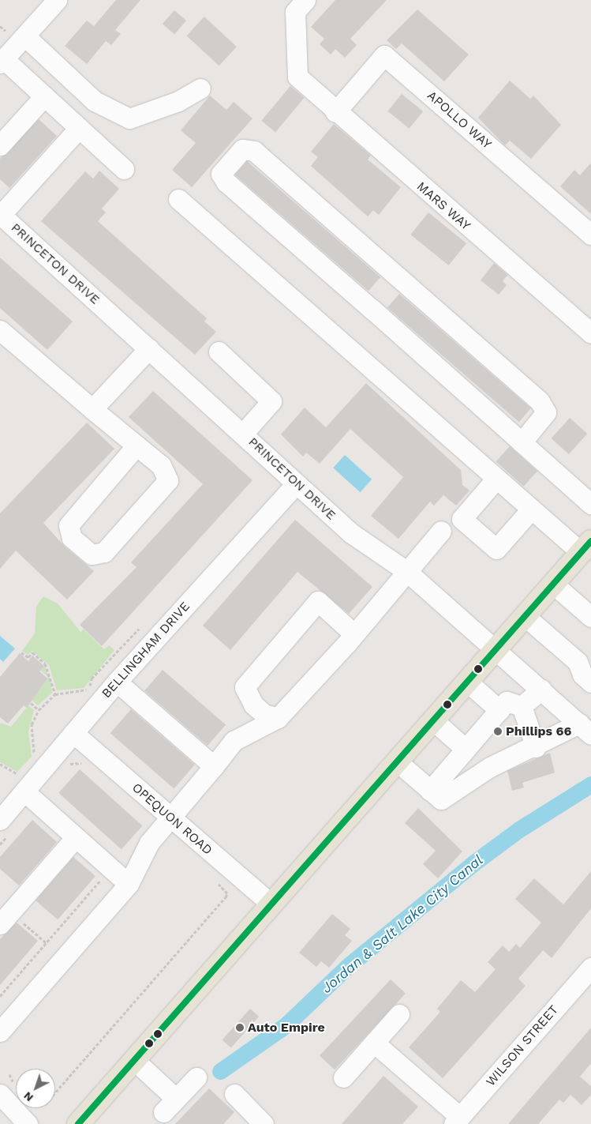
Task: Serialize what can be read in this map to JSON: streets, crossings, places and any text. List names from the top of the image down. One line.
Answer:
{"streets":{"street":["APOLLO WAY","MARS WAY","PRINCETON DRIVE","BELLINGHAM DRIVE","OPEQUON ROAD","WILSON STREET"]},"crossings":[["APOLLO WAY","MARS WAY"],["PRINCETON DRIVE","BELLINGHAM DRIVE"],["BELLINGHAM DRIVE","OPEQUON ROAD"]],"water":["Jordan & Salt Lake City Canal"],"places":["Phillips 66","Auto Empire"],"north":"bottom left"}
